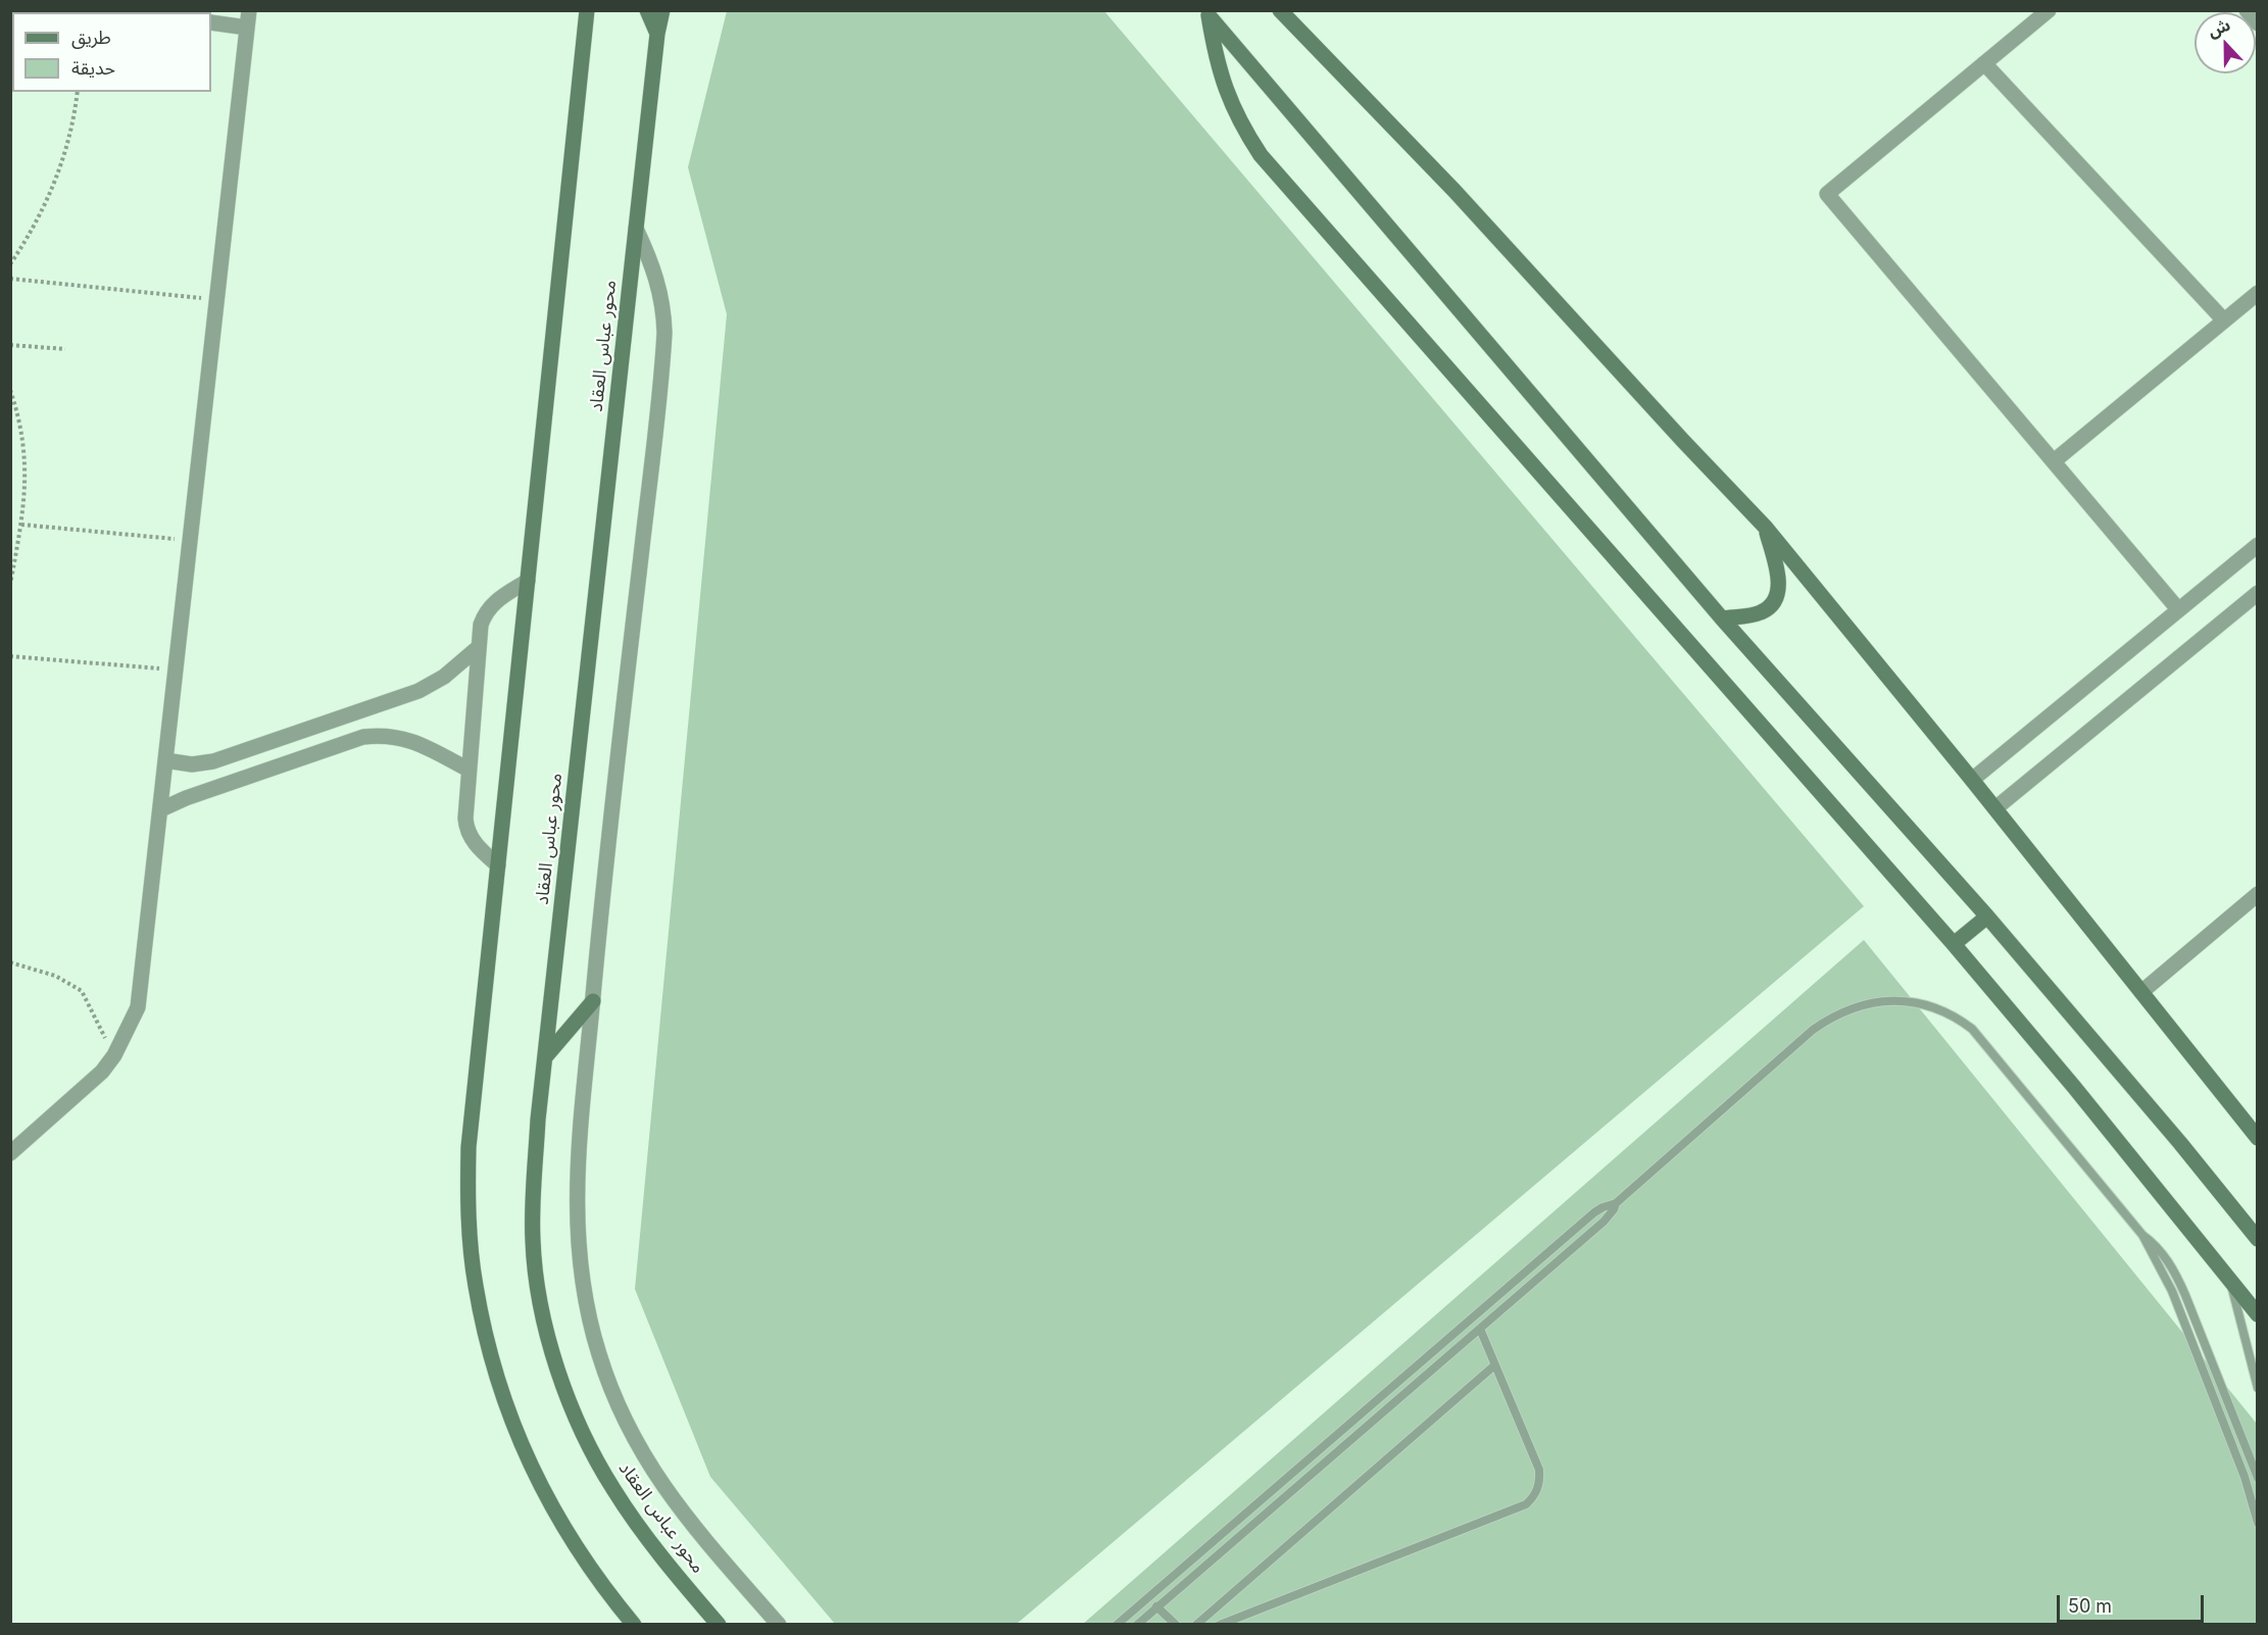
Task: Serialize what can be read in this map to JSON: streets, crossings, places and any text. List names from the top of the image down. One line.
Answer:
{"streets":{"main road":["محور عباس العقاد"]},"legend":["طريق","حديقة"],"scale_bar":"50 m","north":"top"}
